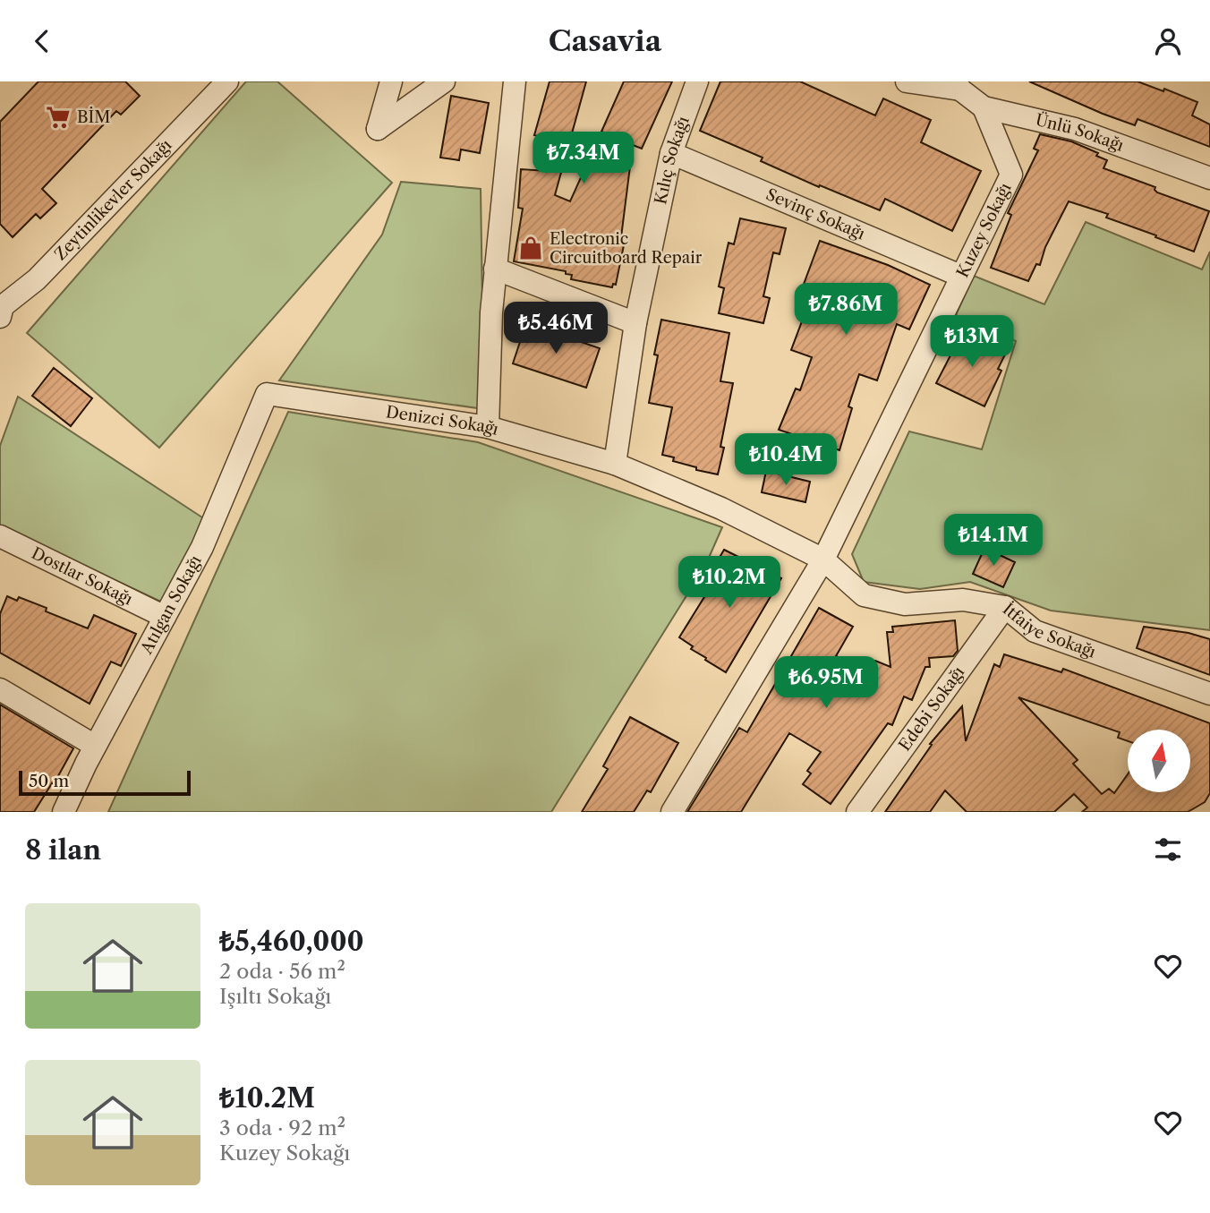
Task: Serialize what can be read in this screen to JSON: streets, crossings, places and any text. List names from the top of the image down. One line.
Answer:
{"streets":{"street":["Ünlü Sokağı","Kılıç Sokağı","Zeytinlikevler Sokağı","Sevinç Sokağı","Kuzey Sokağı","Denizci Sokağı","Dostlar Sokağı","Atılgan Sokağı","İtfaiye Sokağı","Edebi Sokağı"]},"crossings":[["Ünlü Sokağı","Kuzey Sokağı"],["Kılıç Sokağı","Sevinç Sokağı"],["Kılıç Sokağı","Denizci Sokağı"],["Sevinç Sokağı","Kuzey Sokağı"],["Kuzey Sokağı","Denizci Sokağı"],["Kuzey Sokağı","İtfaiye Sokağı"],["Denizci Sokağı","Atılgan Sokağı"],["Denizci Sokağı","İtfaiye Sokağı"],["Dostlar Sokağı","Atılgan Sokağı"],["İtfaiye Sokağı","Edebi Sokağı"]],"places":{"supermarket":["BİM"],"shop":["Electronic Circuitboard Repair"]},"scale_bar":"50 m","north":"top","page":{"header":"Casavia","price":["₺7.34M","₺7.86M","₺5.46M","₺13M","₺10.4M","₺14.1M","₺10.2M","₺6.95M"],"scale":"50 m","heading":"8 ilan","list":[{"name":"₺5,460,000","note":"2 oda · 56 m² · Işıltı Sokağı"},{"name":"₺10.2M","note":"3 oda · 92 m² · Kuzey Sokağı"}]}}
